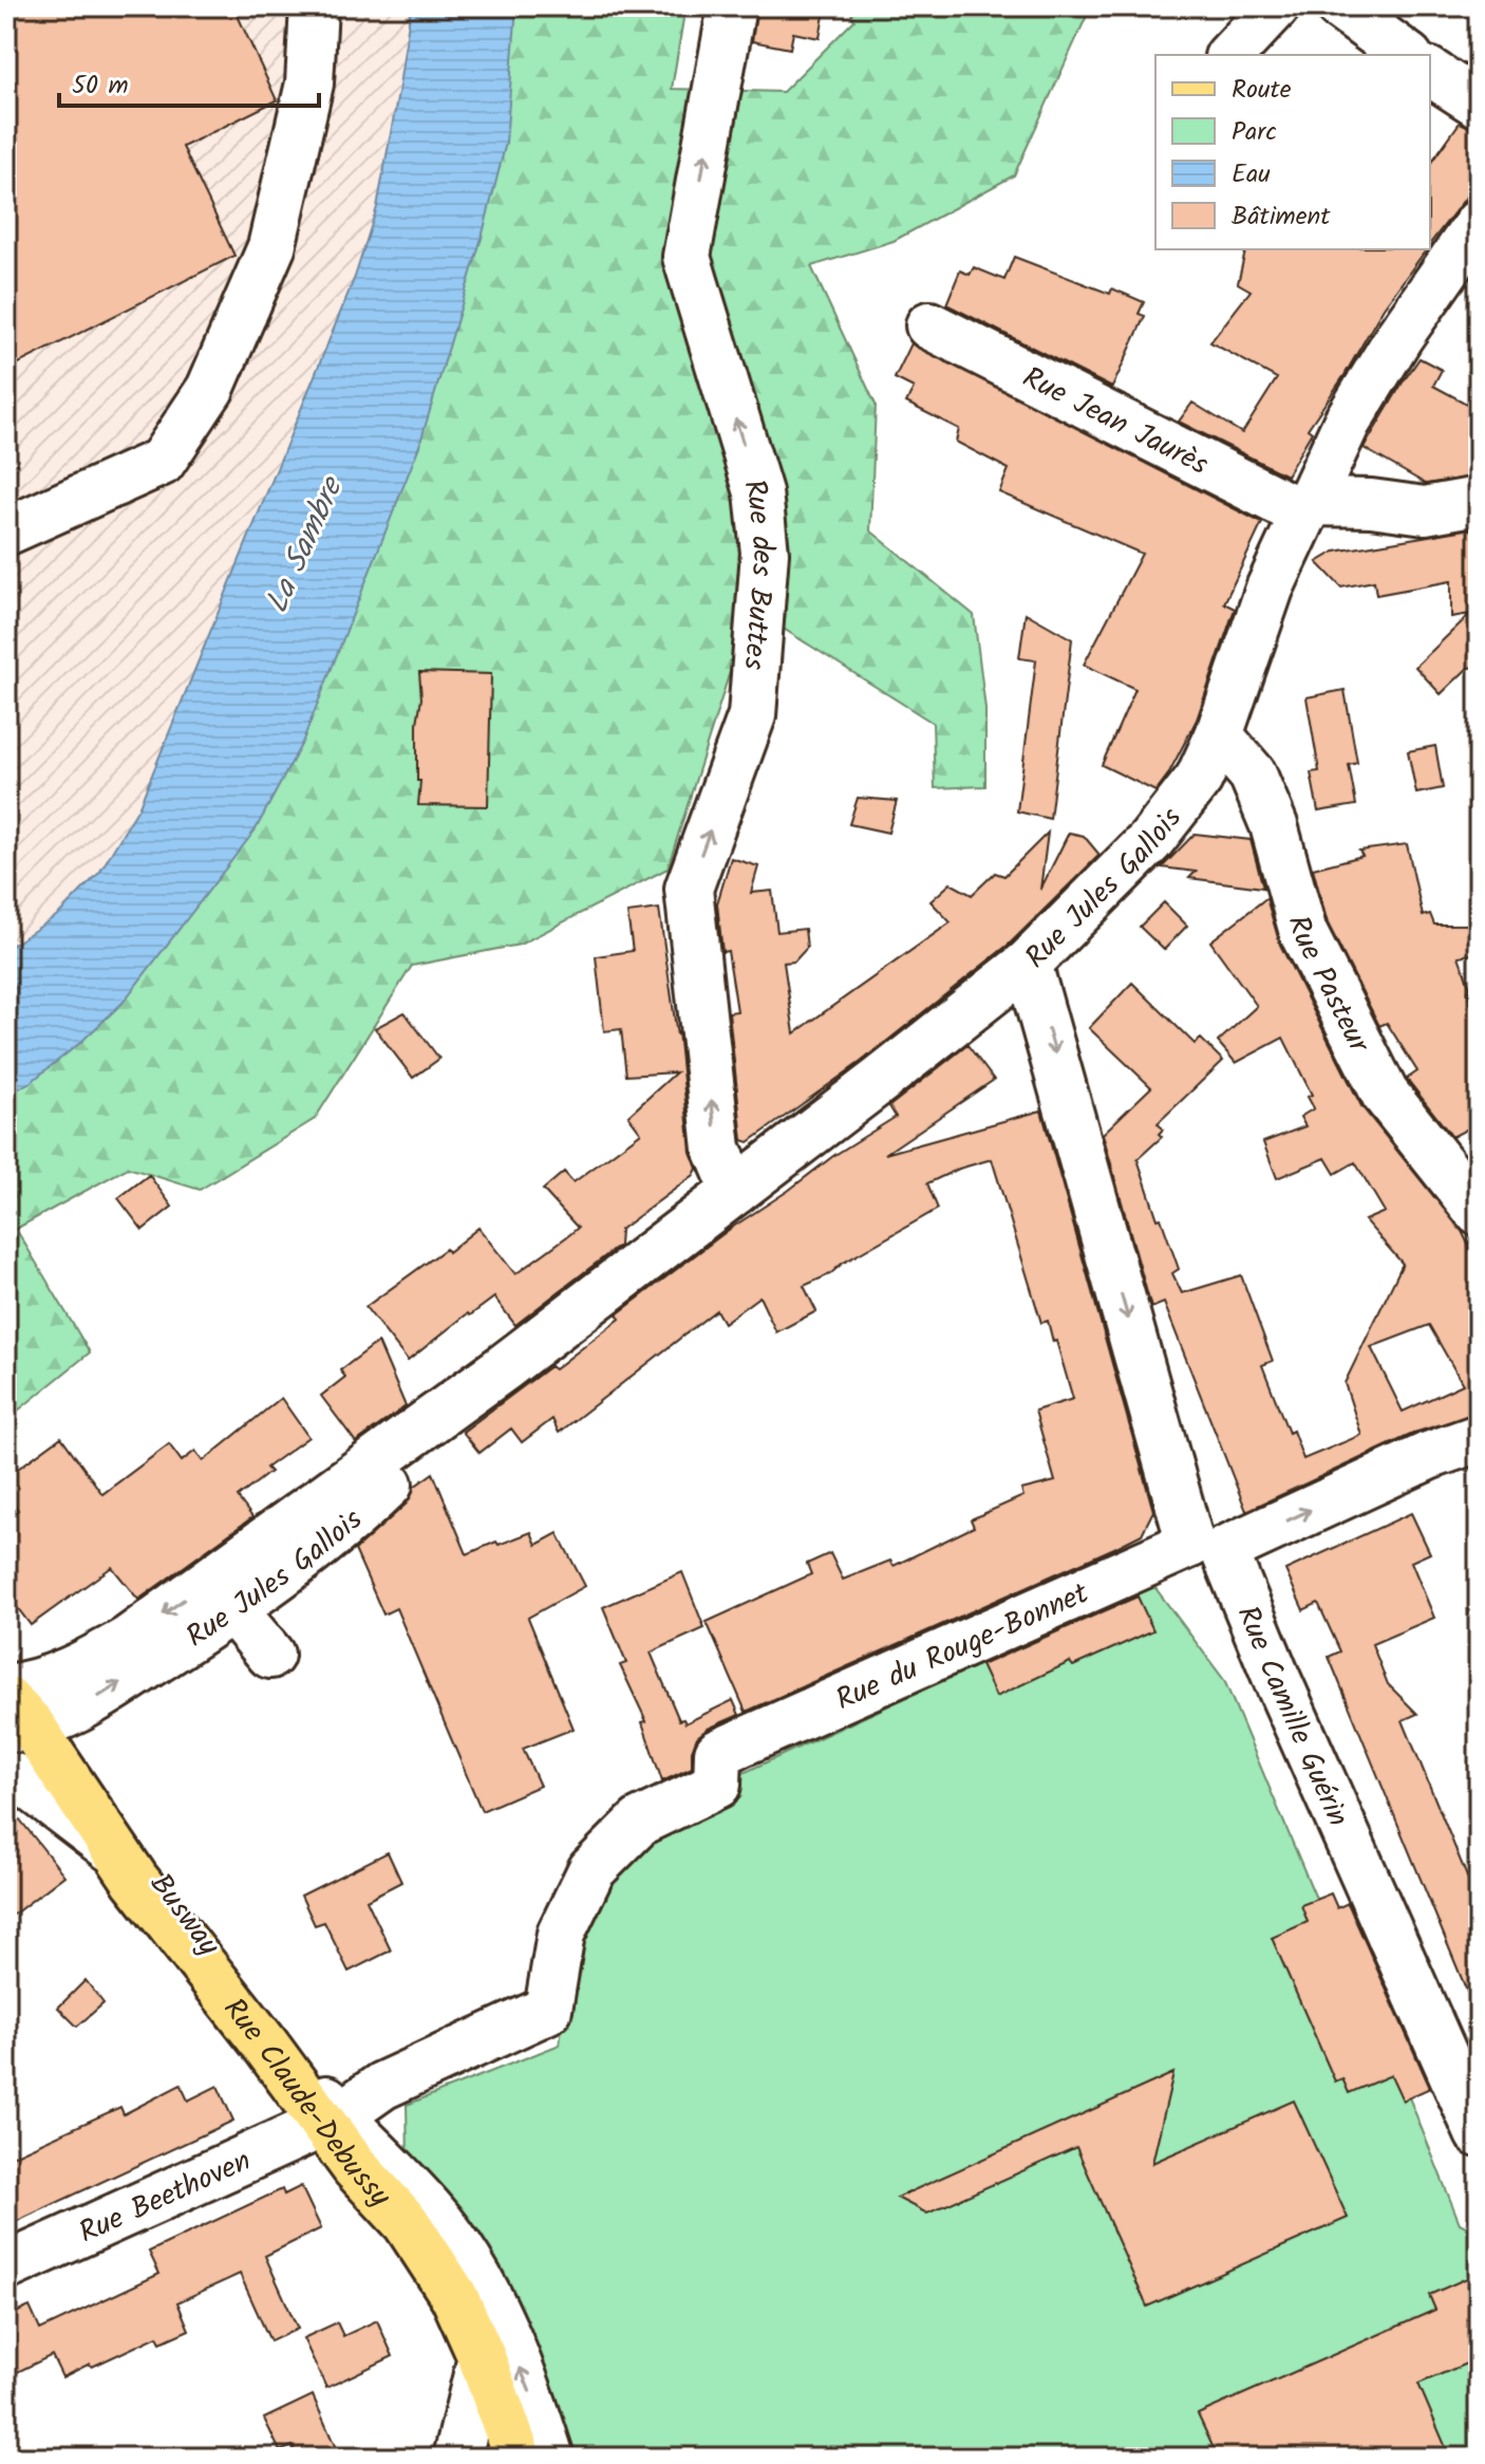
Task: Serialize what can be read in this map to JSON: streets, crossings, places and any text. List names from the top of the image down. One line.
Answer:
{"streets":{"main road":["Rue Claude-Debussy"],"street":["Rue Jean Jaurès","Rue des Buttes","Rue Jules Gallois","Rue Pasteur","Rue du Rouge-Bonnet","Rue Camille Guérin","Busway","Rue Beethoven"]},"crossings":[["Rue Jean Jaurès","Rue Jules Gallois"],["Rue des Buttes","Rue Jules Gallois"],["Rue Jules Gallois","Rue Pasteur"],["Rue Jules Gallois","Busway"],["Rue Jules Gallois","Rue Claude-Debussy"],["Rue du Rouge-Bonnet","Rue Camille Guérin"],["Rue du Rouge-Bonnet","Busway"],["Rue du Rouge-Bonnet","Rue Claude-Debussy"],["Rue du Rouge-Bonnet","Rue Beethoven"],["Busway","Rue Claude-Debussy"],["Busway","Rue Beethoven"],["Rue Claude-Debussy","Rue Beethoven"]],"one_way":["Rue des Buttes","Busway"],"water":["La Sambre"],"legend":["Route","Parc","Eau","Bâtiment"],"scale_bar":"50 m"}
